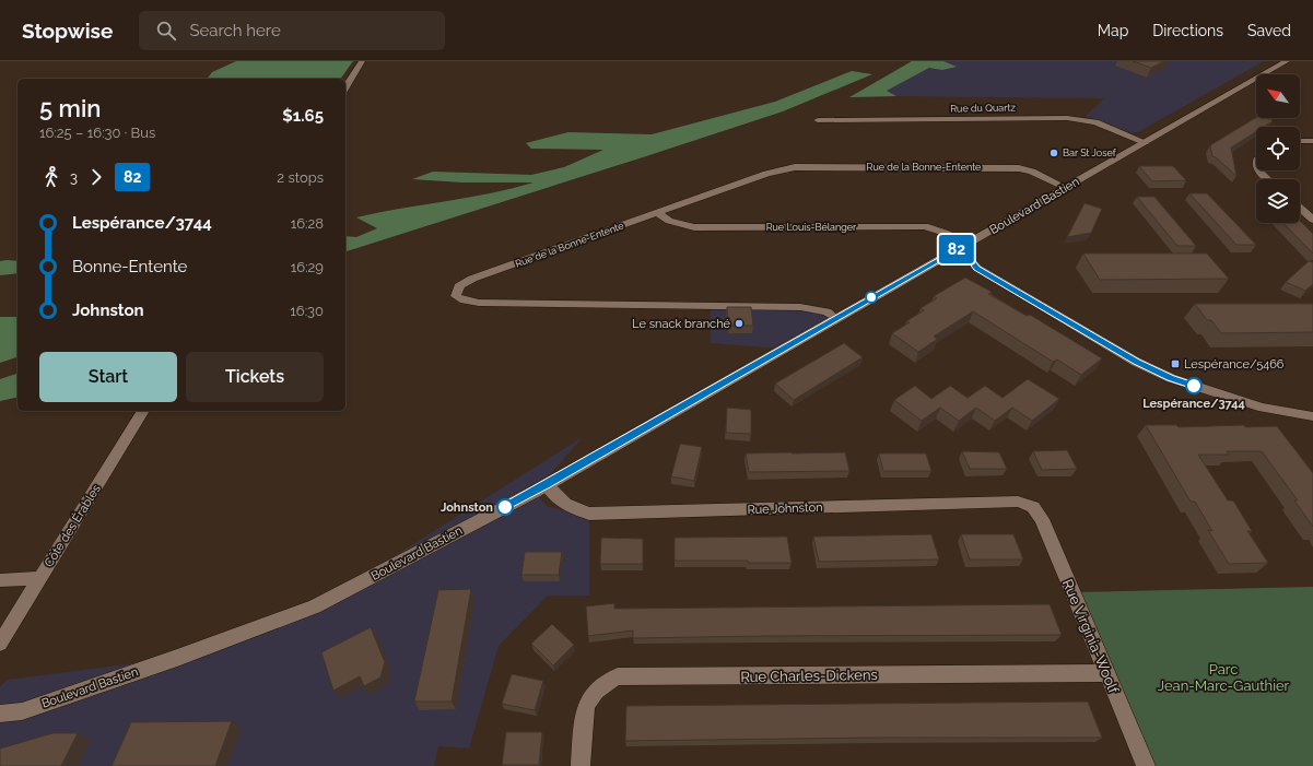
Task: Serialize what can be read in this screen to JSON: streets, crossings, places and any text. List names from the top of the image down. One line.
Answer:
{"streets":{"street":["Rue du Quartz","Rue de la Bonne-Entente","Boulevard Bastien","Rue Louis-Bélanger","Rue Johnston","Côte des Érables","Rue Virginia-Woolf","Rue Charles-Dickens"]},"crossings":[["Rue du Quartz","Boulevard Bastien"],["Rue de la Bonne-Entente","Boulevard Bastien"],["Rue de la Bonne-Entente","Rue Louis-Bélanger"],["Boulevard Bastien","Rue Louis-Bélanger"],["Boulevard Bastien","Rue Johnston"],["Rue Johnston","Rue Virginia-Woolf"],["Rue Virginia-Woolf","Rue Charles-Dickens"]],"parks":["Parc Jean-Marc-Gauthier"],"places":{"other":["Bar St Josef","Le snack branché","Lespérance/3744","Johnston"],"transit":["Lespérance/5466"]},"lines":["bus line 82"],"north":"top left","page":{"header":"Stopwise","search":"Search here","nav":["Map","Directions","Saved"],"on_map":"82","heading":["5 min","16:25 – 16:30 · Bus","$1.65"],"legs":["3","82","2 stops"],"list":[{"name":"Lespérance/3744","value":"16:28"},{"name":"Bonne-Entente","value":"16:29"},{"name":"Johnston","value":"16:30"}],"buttons":["Start","Tickets"]}}
